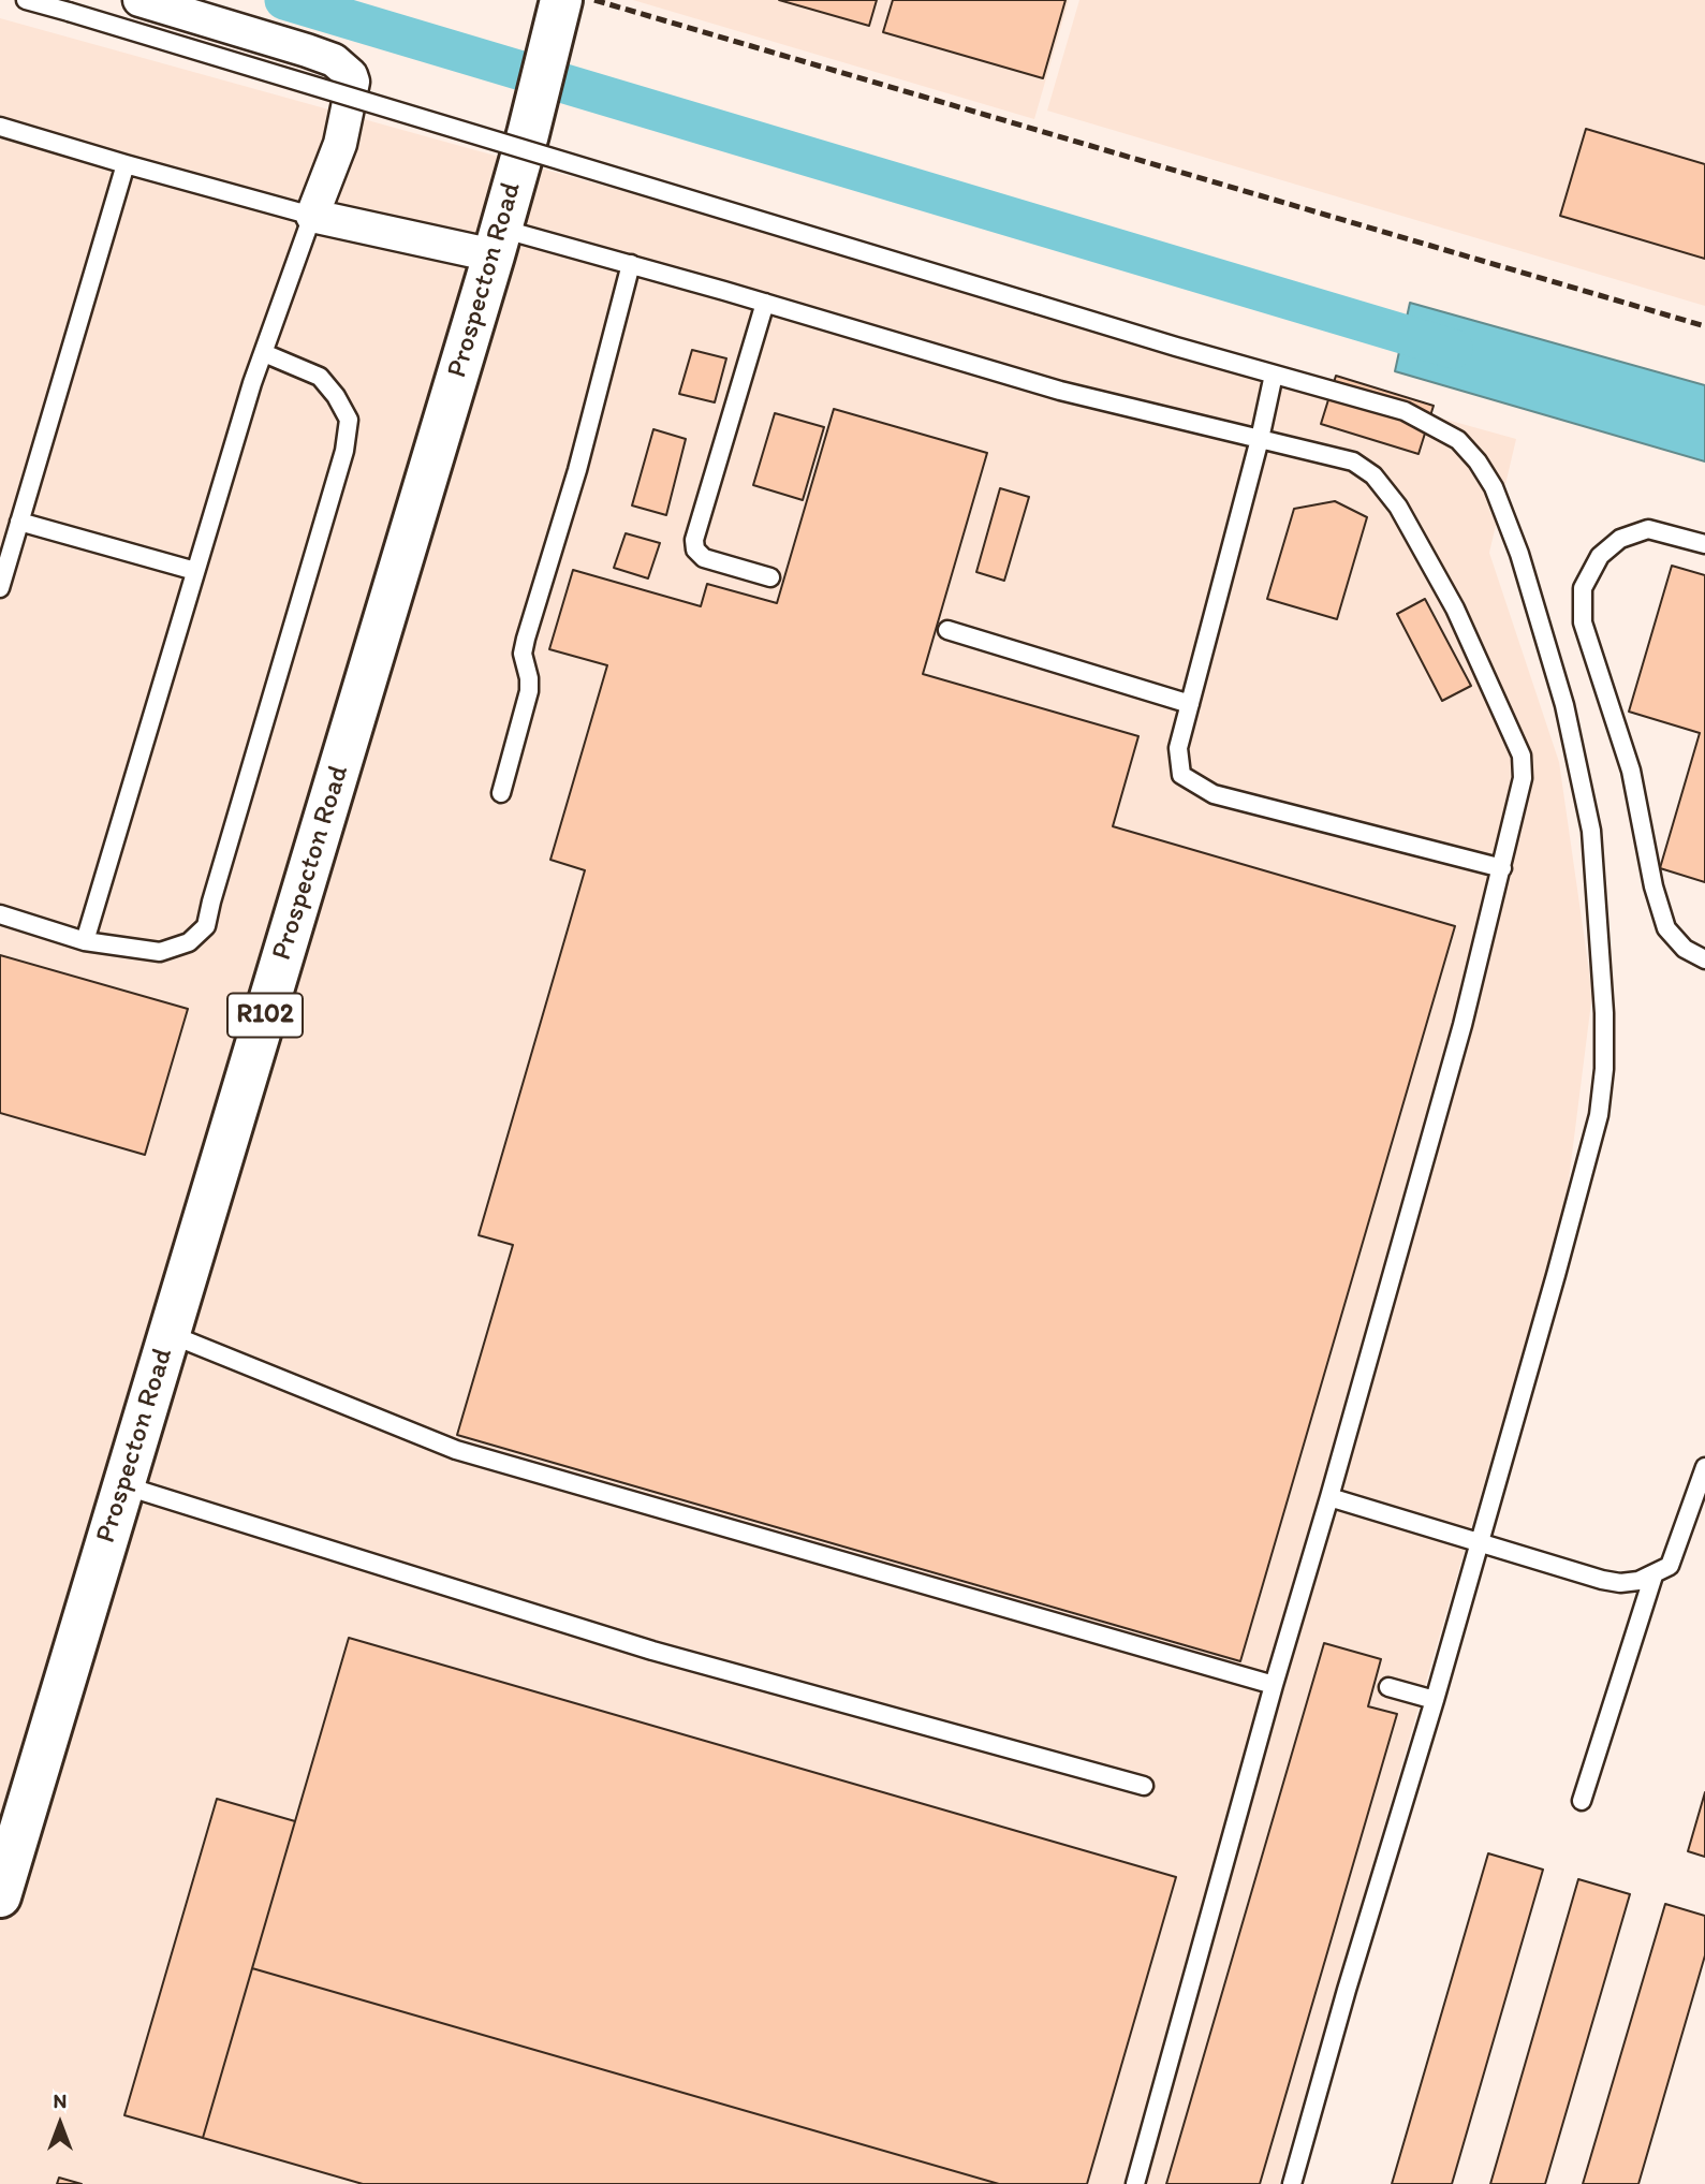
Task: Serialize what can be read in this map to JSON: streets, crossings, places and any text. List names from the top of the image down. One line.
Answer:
{"streets":{"main road":["Prospecton Road","R102"]},"north":"top"}
